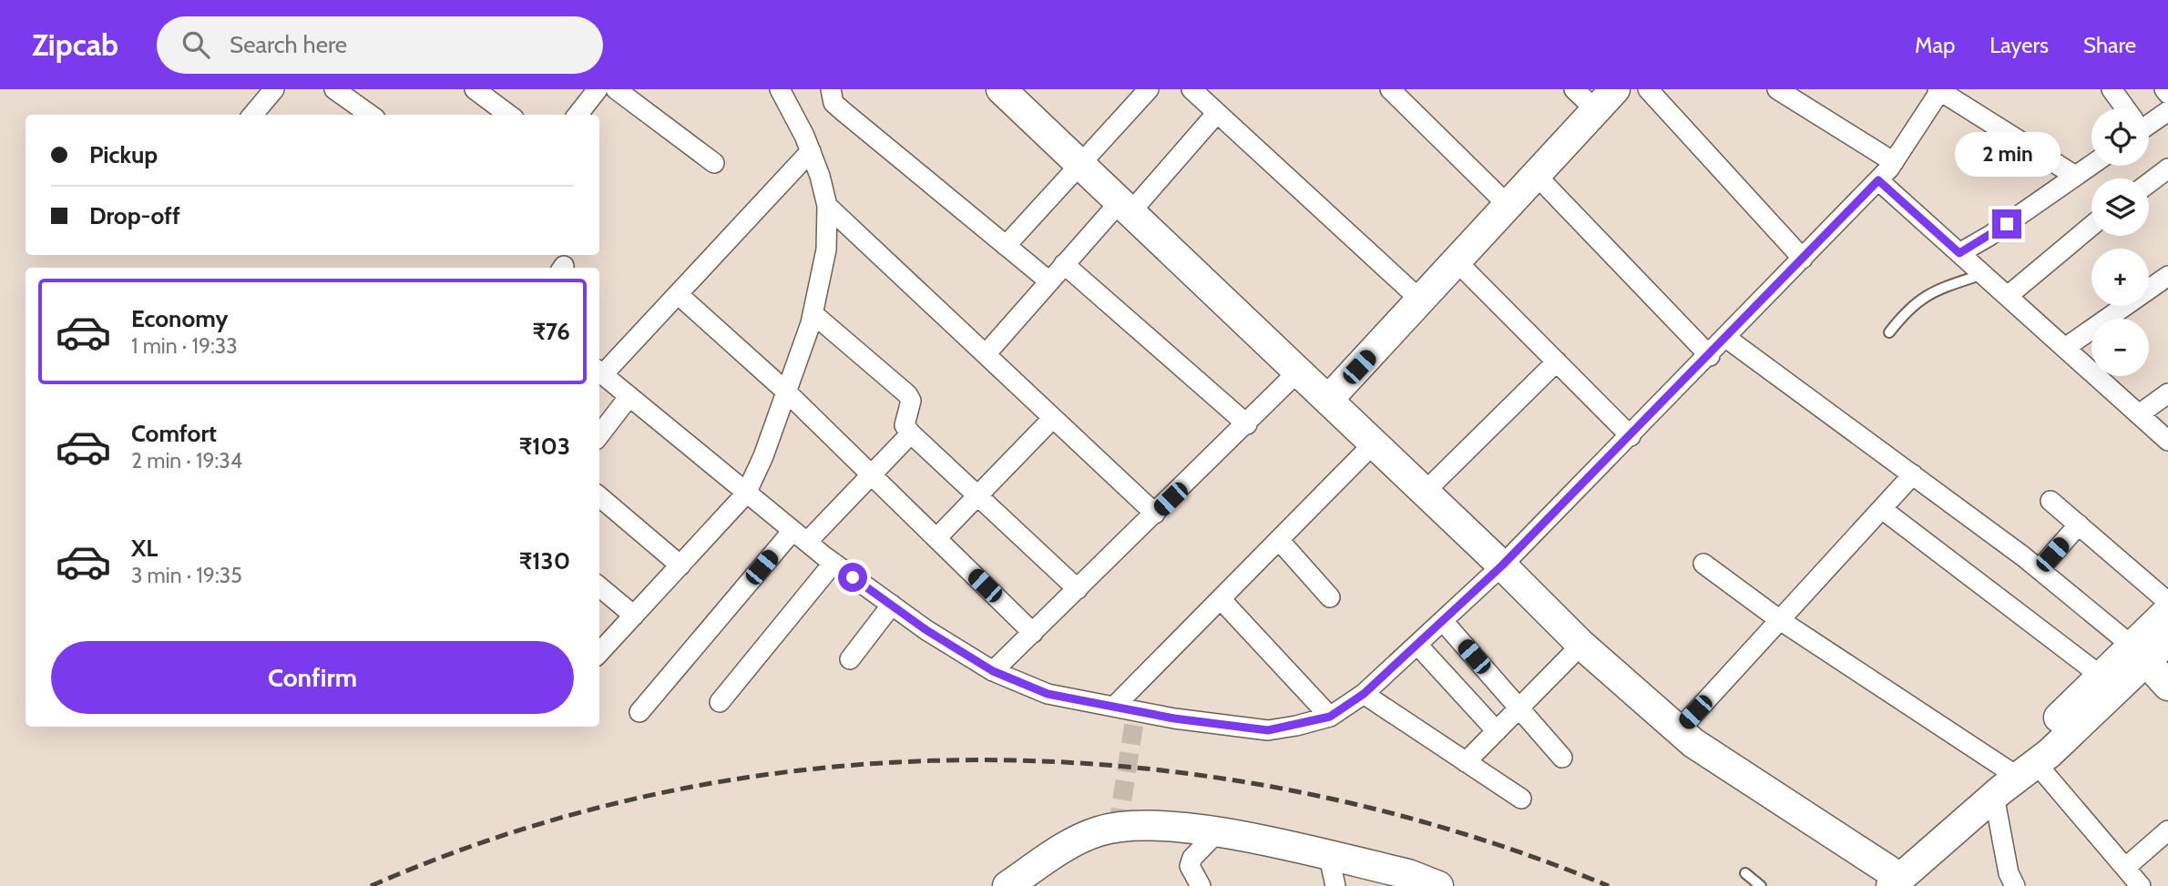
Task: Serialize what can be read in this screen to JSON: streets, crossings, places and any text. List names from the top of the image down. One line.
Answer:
{"page":{"header":"Zipcab","search":"Search here","nav":["Map","Layers","Share"],"map_buttons":["+","−"],"banner":["Pickup","Drop-off"],"bubble":"2 min","list":[{"name":"Economy","note":"1 min · 19:33","value":"₹76"},{"name":"Comfort","note":"2 min · 19:34","value":"₹103"},{"name":"XL","note":"3 min · 19:35","value":"₹130"}],"buttons":"Confirm"}}
